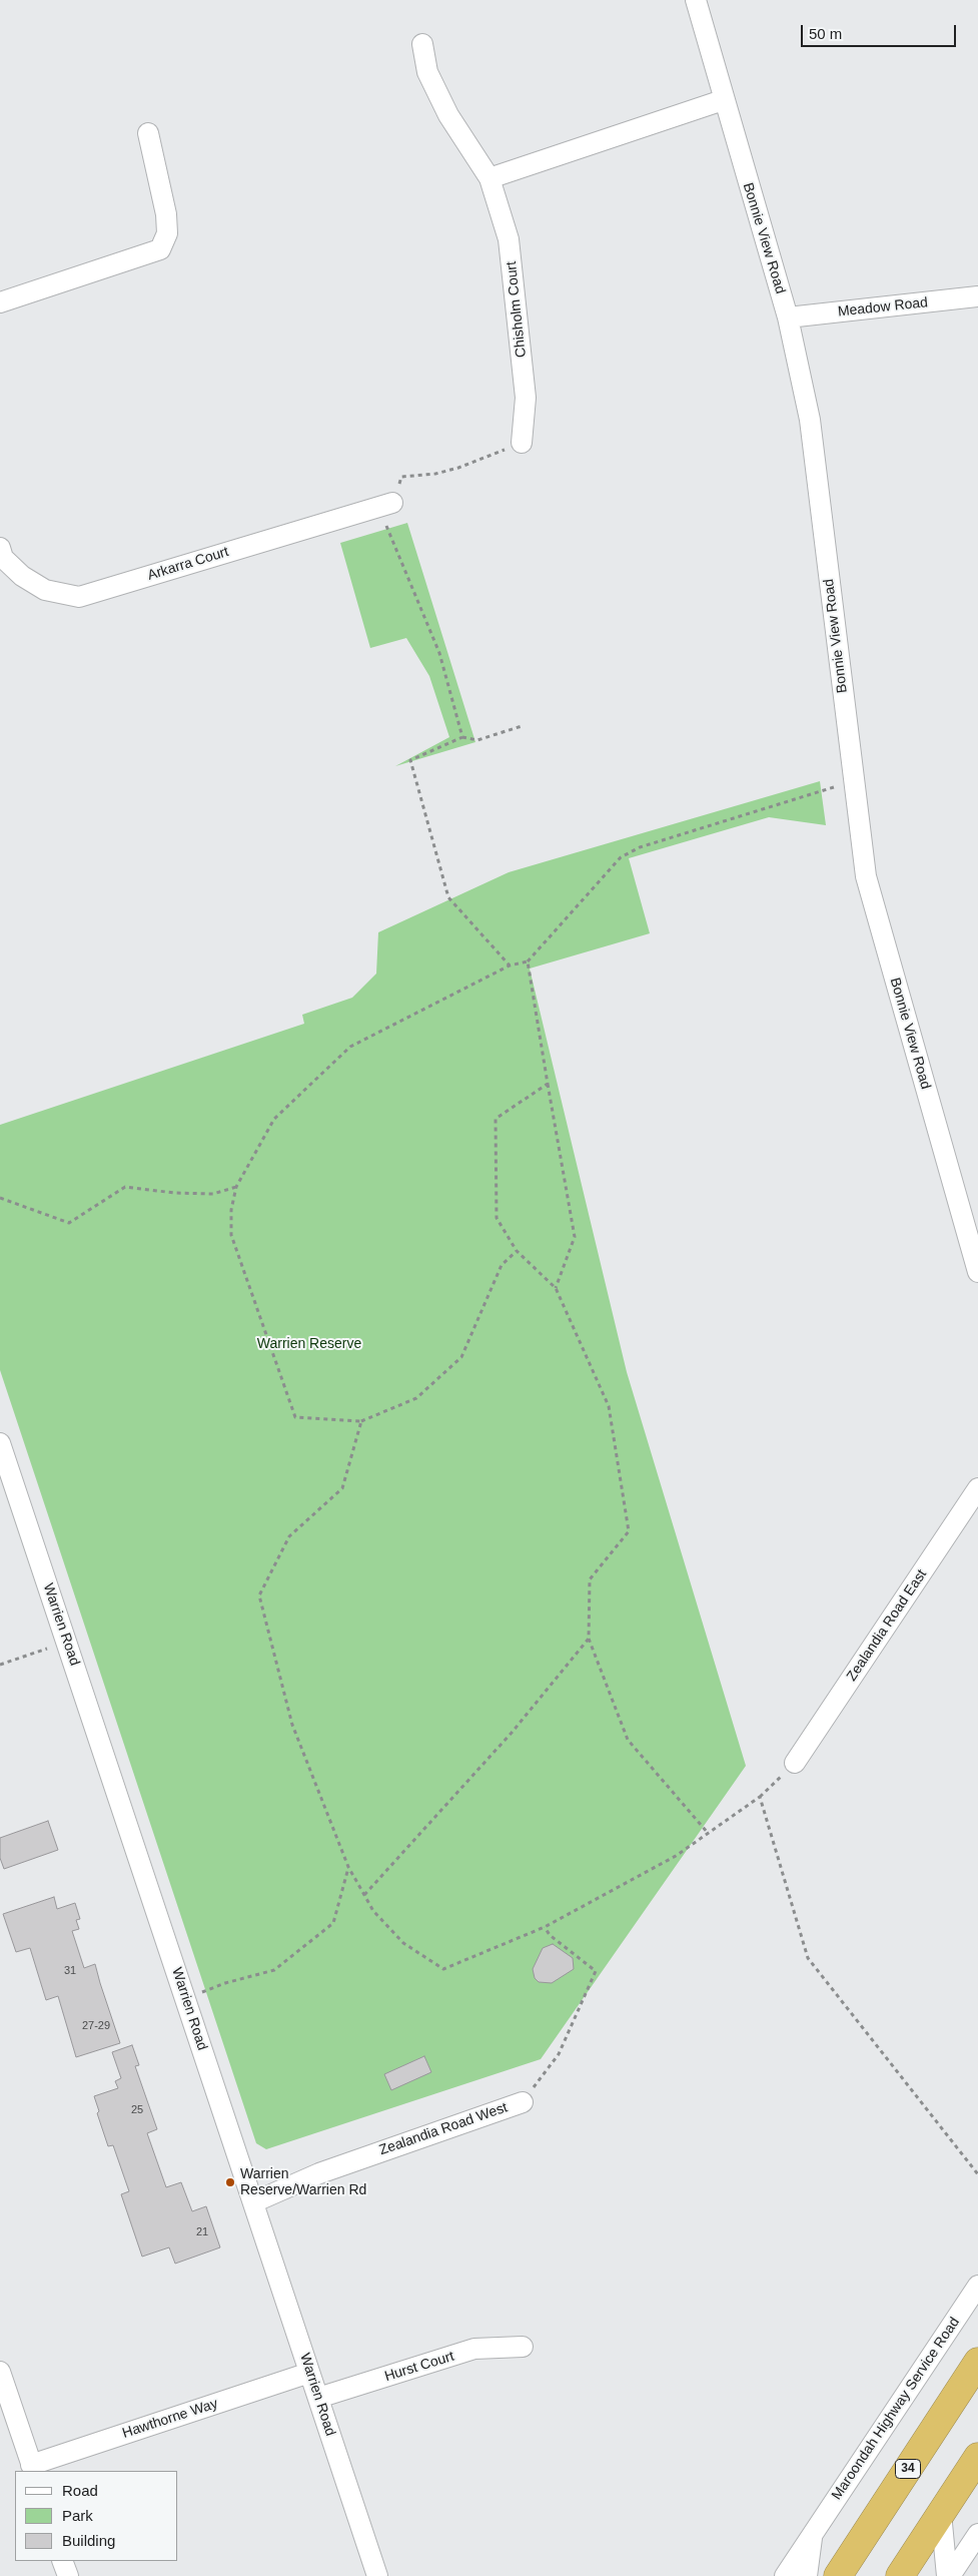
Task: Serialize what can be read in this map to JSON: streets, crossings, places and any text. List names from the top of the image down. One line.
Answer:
{"streets":{"highway":["34"],"street":["Bonnie View Road","Meadow Road","Chisholm Court","Arkarra Court","Warrien Road","Zealandia Road East","Zealandia Road West","Hurst Court","Maroondah Highway Service Road","Hawthorne Way"]},"crossings":[["Bonnie View Road","Meadow Road"],["Warrien Road","Zealandia Road West"],["Warrien Road","Hurst Court"],["Warrien Road","Hawthorne Way"]],"parks":["Warrien Reserve"],"places":["Warrien Reserve/Warrien Rd"],"house_numbers":["31","27-29","25","21"],"legend":["Road","Park","Building"],"scale_bar":"50 m"}
